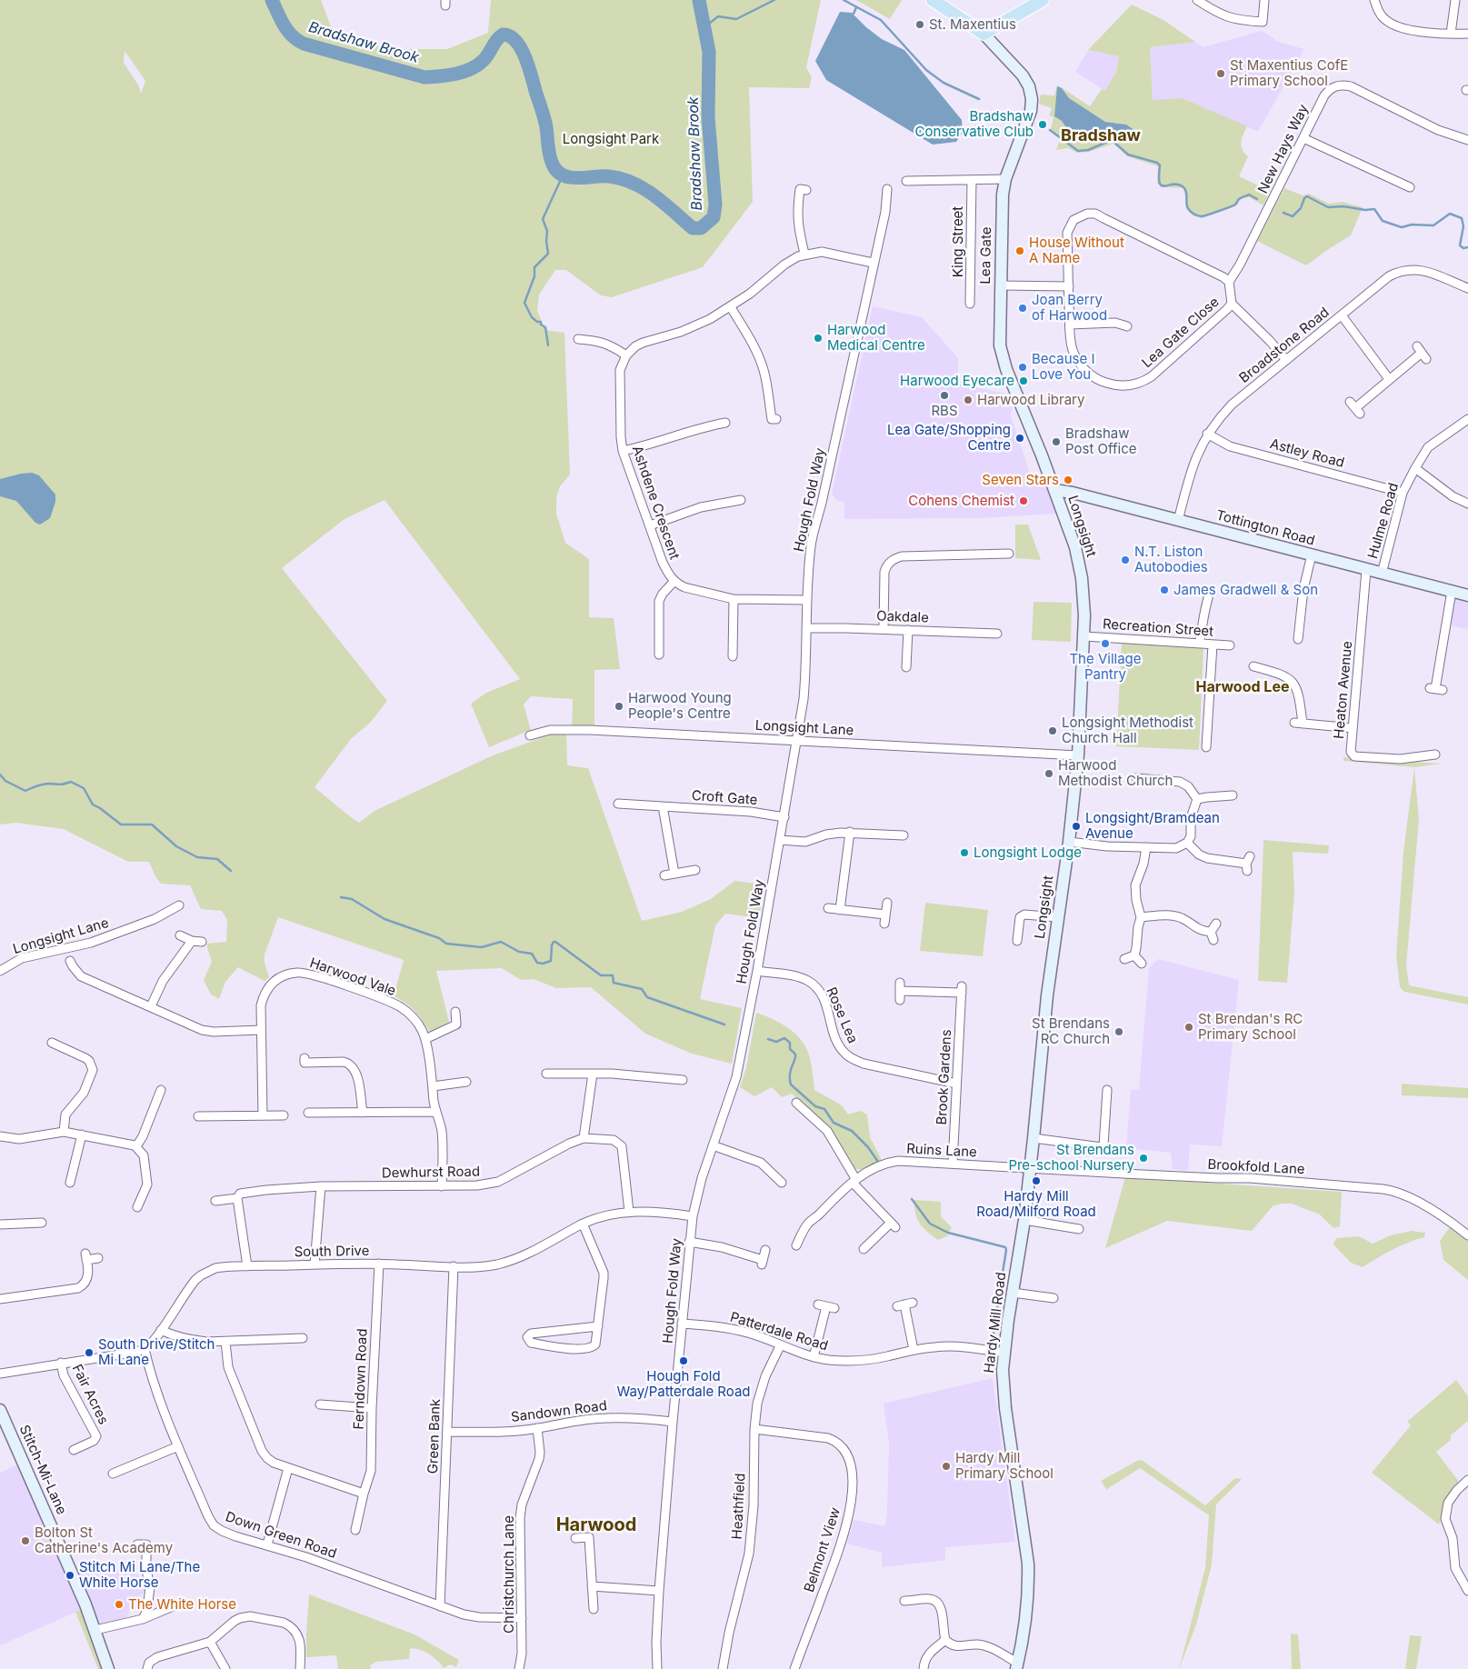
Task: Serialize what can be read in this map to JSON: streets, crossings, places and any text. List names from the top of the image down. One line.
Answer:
{"streets":{"main road":["Lea Gate","Longsight","Tottington Road","Hardy Mill Road","Stitch-Mi-Lane"],"street":["New Hays Way","King Street","Lea Gate Close","Broadstone Road","Astley Road","Hough Fold Way","Ashdene Crescent","Hulme Road","Oakdale","Recreation Street","Heaton Avenue","Longsight Lane","Croft Gate","Harwood Vale","Rose Lea","Brook Gardens","Ruins Lane","Brookfold Lane","Dewhurst Road","South Drive","Patterdale Road","Ferndown Road","Fair Acres","Sandown Road","Green Bank","Heathfield","Down Green Road","Belmont View","Christchurch Lane"]},"crossings":[["New Hays Way","Lea Gate Close"],["Lea Gate","Longsight"],["Lea Gate","Tottington Road"],["Broadstone Road","Astley Road"],["Broadstone Road","Tottington Road"],["Astley Road","Hulme Road"],["Hough Fold Way","Oakdale"],["Hough Fold Way","Longsight Lane"],["Hough Fold Way","Croft Gate"],["Hough Fold Way","Rose Lea"],["Hough Fold Way","South Drive"],["Hough Fold Way","Patterdale Road"],["Hough Fold Way","Sandown Road"],["Hulme Road","Tottington Road"],["Longsight","Tottington Road"],["Longsight","Recreation Street"],["Longsight","Longsight Lane"],["Longsight","Ruins Lane"],["Longsight","Brookfold Lane"],["Longsight","Hardy Mill Road"],["Tottington Road","Heaton Avenue"],["Harwood Vale","Dewhurst Road"],["Rose Lea","Brook Gardens"],["Brook Gardens","Ruins Lane"],["Ruins Lane","Brookfold Lane"],["Ruins Lane","Hardy Mill Road"],["Brookfold Lane","Hardy Mill Road"],["Dewhurst Road","South Drive"],["South Drive","Ferndown Road"],["South Drive","Green Bank"],["South Drive","Down Green Road"],["Hardy Mill Road","Patterdale Road"],["Patterdale Road","Heathfield"],["Sandown Road","Green Bank"],["Sandown Road","Christchurch Lane"],["Green Bank","Down Green Road"],["Heathfield","Belmont View"],["Down Green Road","Christchurch Lane"]],"districts":["Bradshaw","Harwood Lee","Harwood"],"water":["Bradshaw Brook"],"parks":["Longsight Park"],"places":["St. Maxentius","St Maxentius CofE Primary School","Bradshaw Conservative Club","House Without A Name","Joan Berry of Harwood","Harwood Medical Centre","Because I Love You","Harwood Eyecare","RBS","Harwood Library","Lea Gate/Shopping Centre","Bradshaw Post Office","Seven Stars","Cohens Chemist","N.T. Liston Autobodies","James Gradwell & Son","The Village Pantry","Harwood Young People's Centre","Longsight Methodist Church Hall","Harwood Methodist Church","Longsight/Bramdean Avenue","Longsight Lodge","St Brendan's RC Primary School","St Brendans RC Church","St Brendans Pre-school Nursery","Hardy Mill Road/Milford Road","South Drive/Stitch Mi Lane","Hough Fold Way/Patterdale Road","Hardy Mill Primary School","Bolton St Catherine's Academy","Stitch Mi Lane/The White Horse","The White Horse"]}
